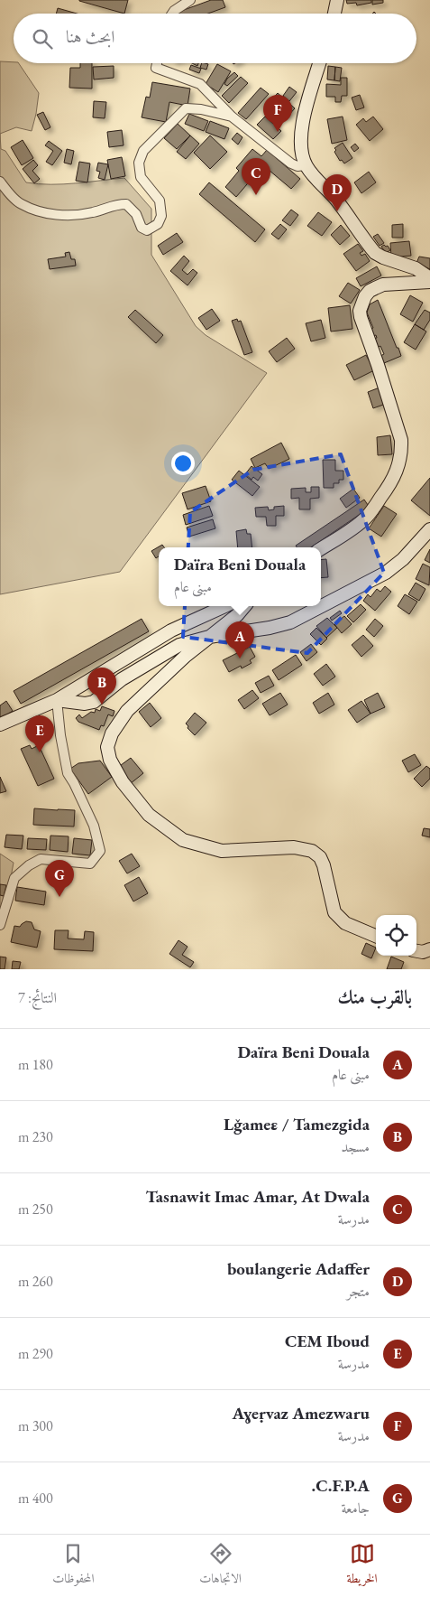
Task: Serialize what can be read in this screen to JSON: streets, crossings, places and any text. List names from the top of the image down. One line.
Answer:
{"page":{"search":"ابحث هنا","pins":["F","C","D","A","B","E","G"],"popup":["Daïra Beni Douala","مبنى عام"],"heading":["بالقرب منك","النتائج: 7"],"list":[{"mark":"A","name":"Daïra Beni Douala","note":"مبنى عام","value":"180 m"},{"mark":"B","name":"Lǧameɛ / Tamezgida","note":"مسجد","value":"230 m"},{"mark":"C","name":"Tasnawit Imac Amar, At Dwala","note":"مدرسة","value":"250 m"},{"mark":"D","name":"boulangerie Adaffer","note":"متجر","value":"260 m"},{"mark":"E","name":"CEM Iboud","note":"مدرسة","value":"290 m"},{"mark":"F","name":"Aɣeṛvaz Amezwaru","note":"مدرسة","value":"300 m"},{"mark":"G","name":"C.F.P.A.","note":"جامعة","value":"400 m"}],"nav":["الخريطة","الاتجاهات","المحفوظات"]}}
